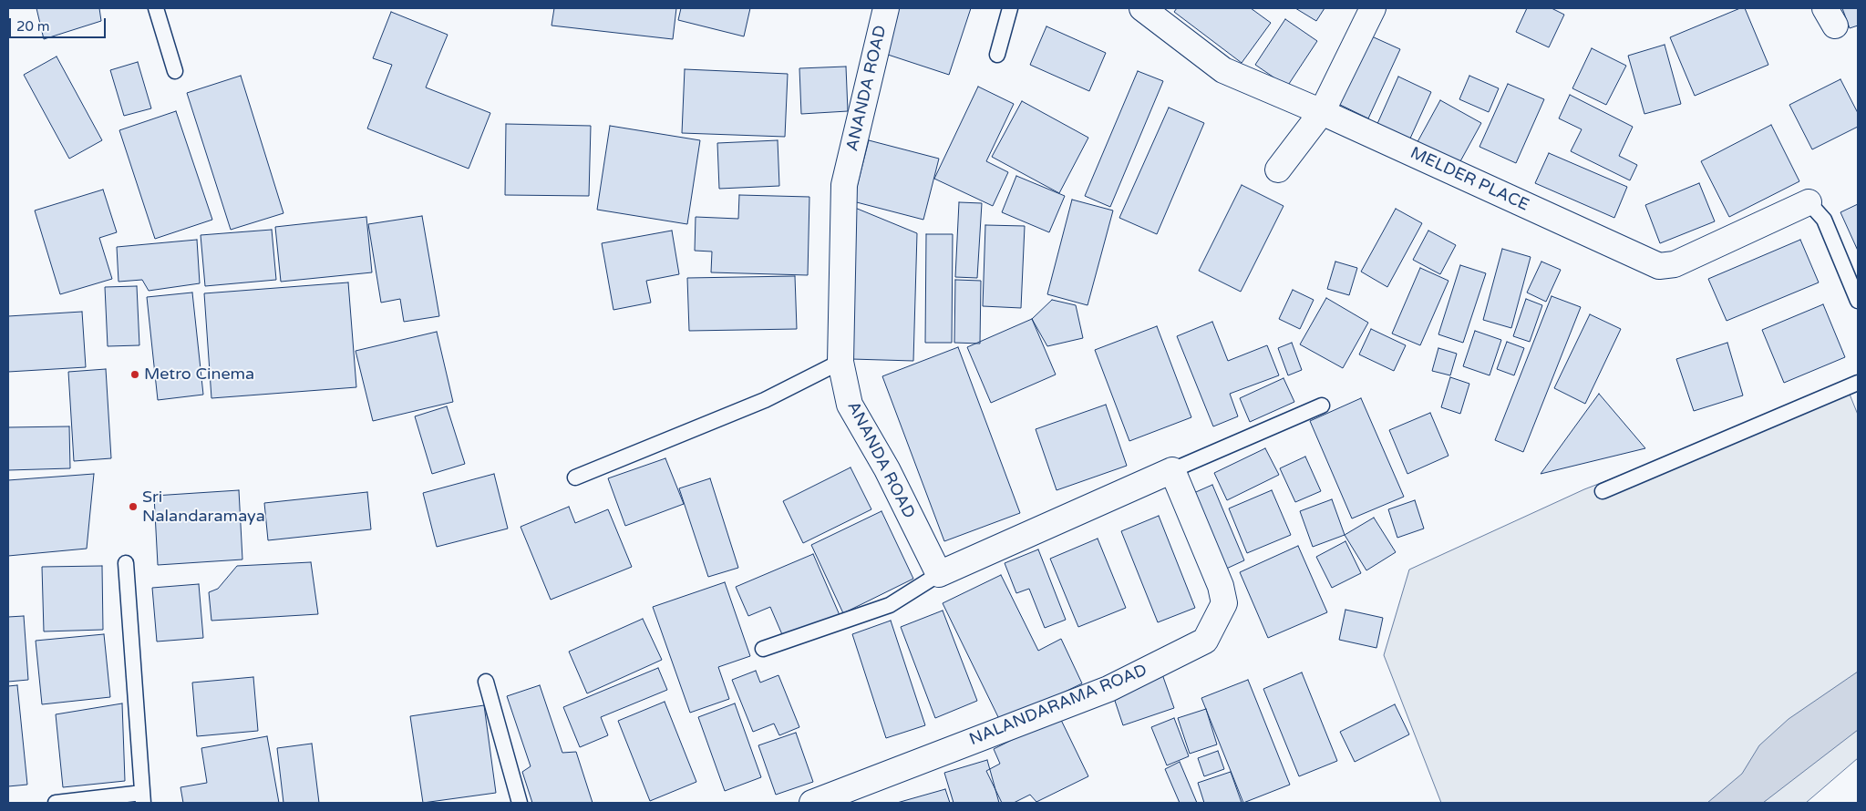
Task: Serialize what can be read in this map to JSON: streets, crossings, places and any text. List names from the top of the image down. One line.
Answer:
{"streets":{"street":["ANANDA ROAD","MELDER PLACE","NALANDARAMA ROAD"]},"places":["Metro Cinema","Sri Nalandaramaya"],"scale_bar":"20 m"}
